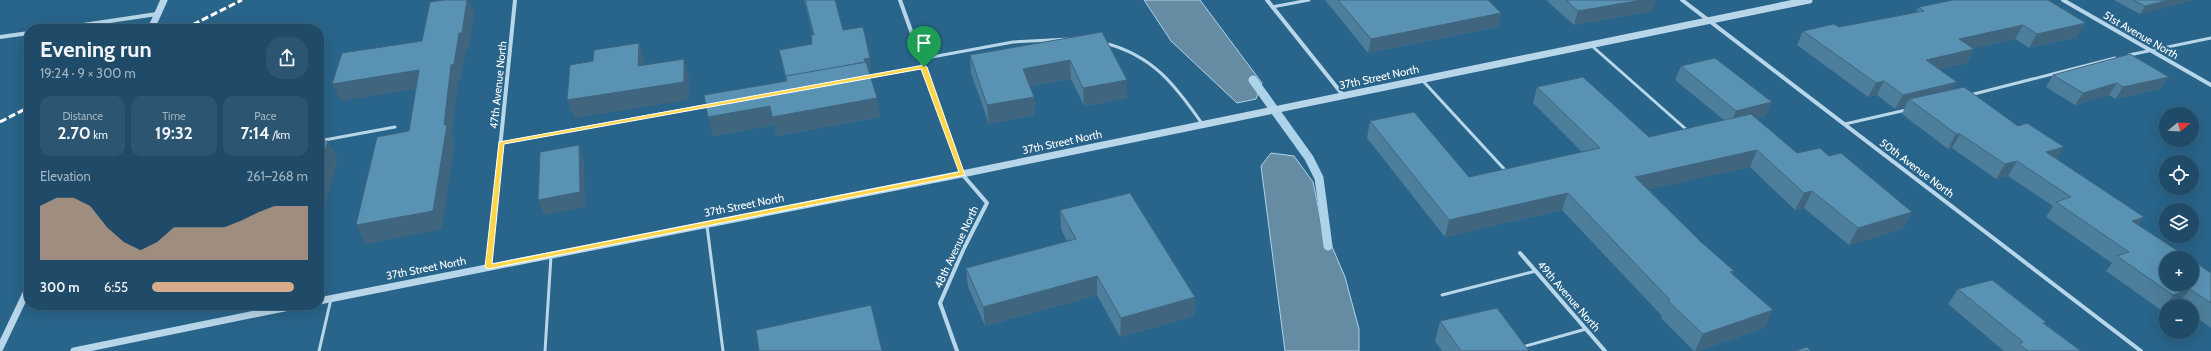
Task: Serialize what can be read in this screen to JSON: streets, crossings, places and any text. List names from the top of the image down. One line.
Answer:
{"streets":{"street":["51st Avenue North","37th Street North","47th Avenue North","50th Avenue North","48th Avenue North","49th Avenue North"]},"crossings":[["37th Street North","47th Avenue North"],["37th Street North","50th Avenue North"],["37th Street North","48th Avenue North"]],"north":"right","page":{"heading":["Evening run","19:24 · 9 × 300 m"],"stats":[["Distance","2.70 km"],["Time","19:32"],["Pace","7:14 /km"]],"map_buttons":["+","−"],"chart":["Elevation","261–268 m"],"list":[{"name":"300 m","note":"6:55"}]}}
